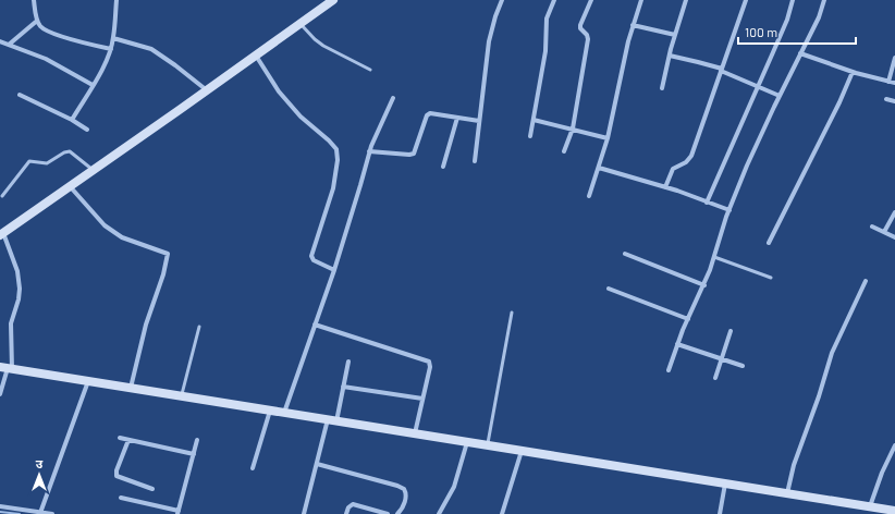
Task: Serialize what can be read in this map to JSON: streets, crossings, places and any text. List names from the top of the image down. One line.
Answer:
{"scale_bar":"100 m","north":"top"}
